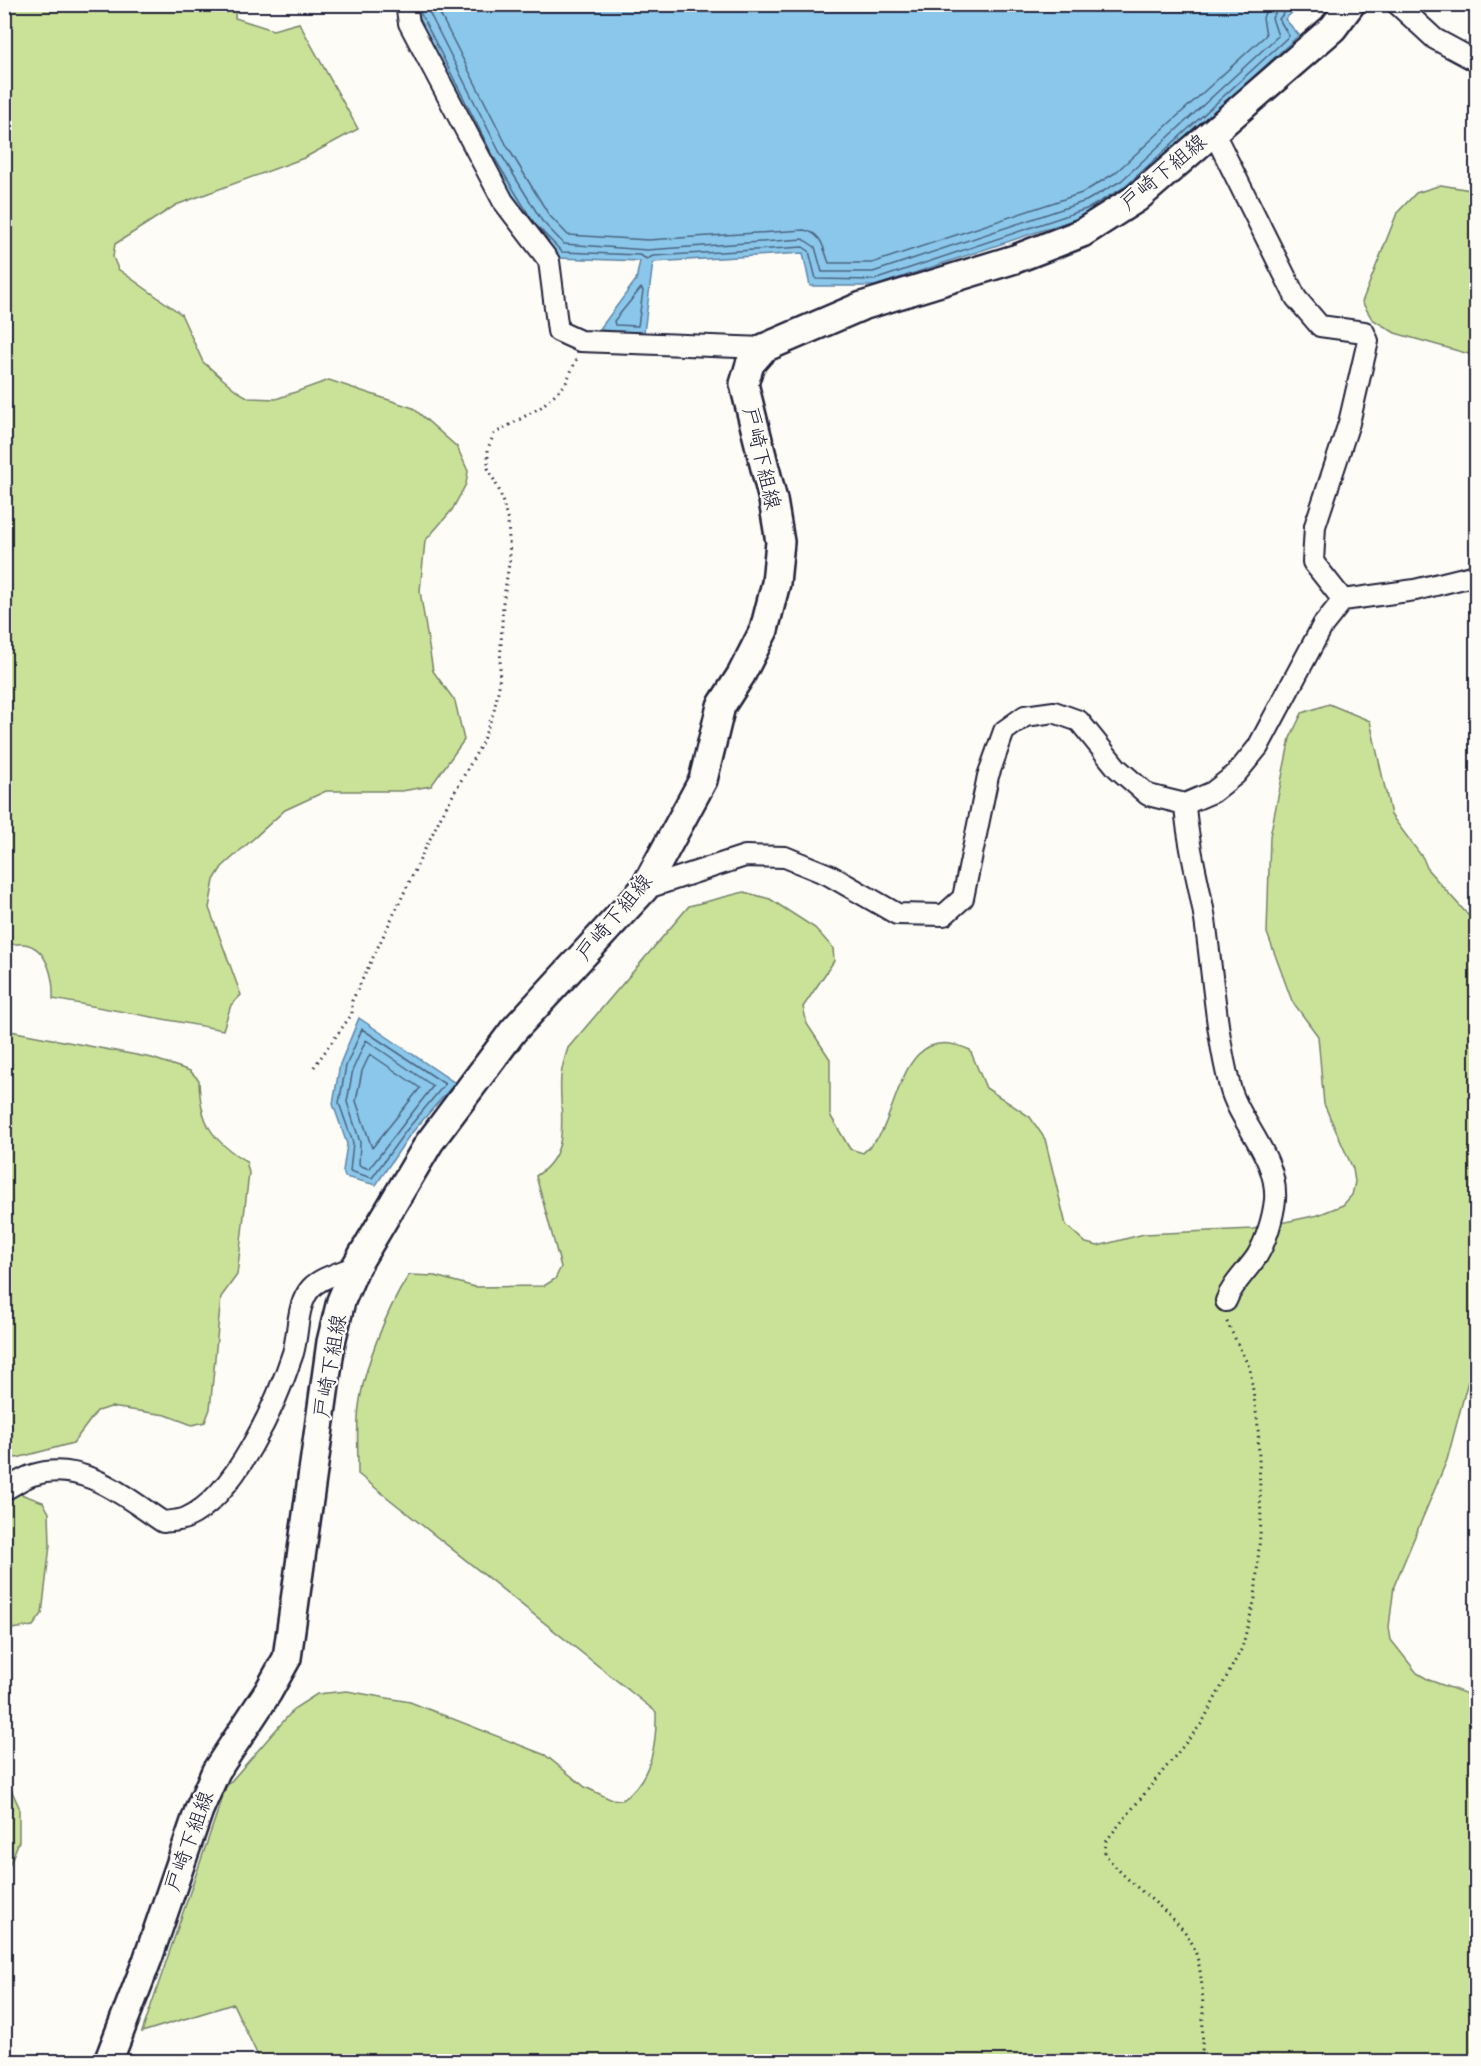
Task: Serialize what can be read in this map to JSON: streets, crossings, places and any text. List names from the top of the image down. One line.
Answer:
{"streets":{"main road":["戸崎下組線"]}}
